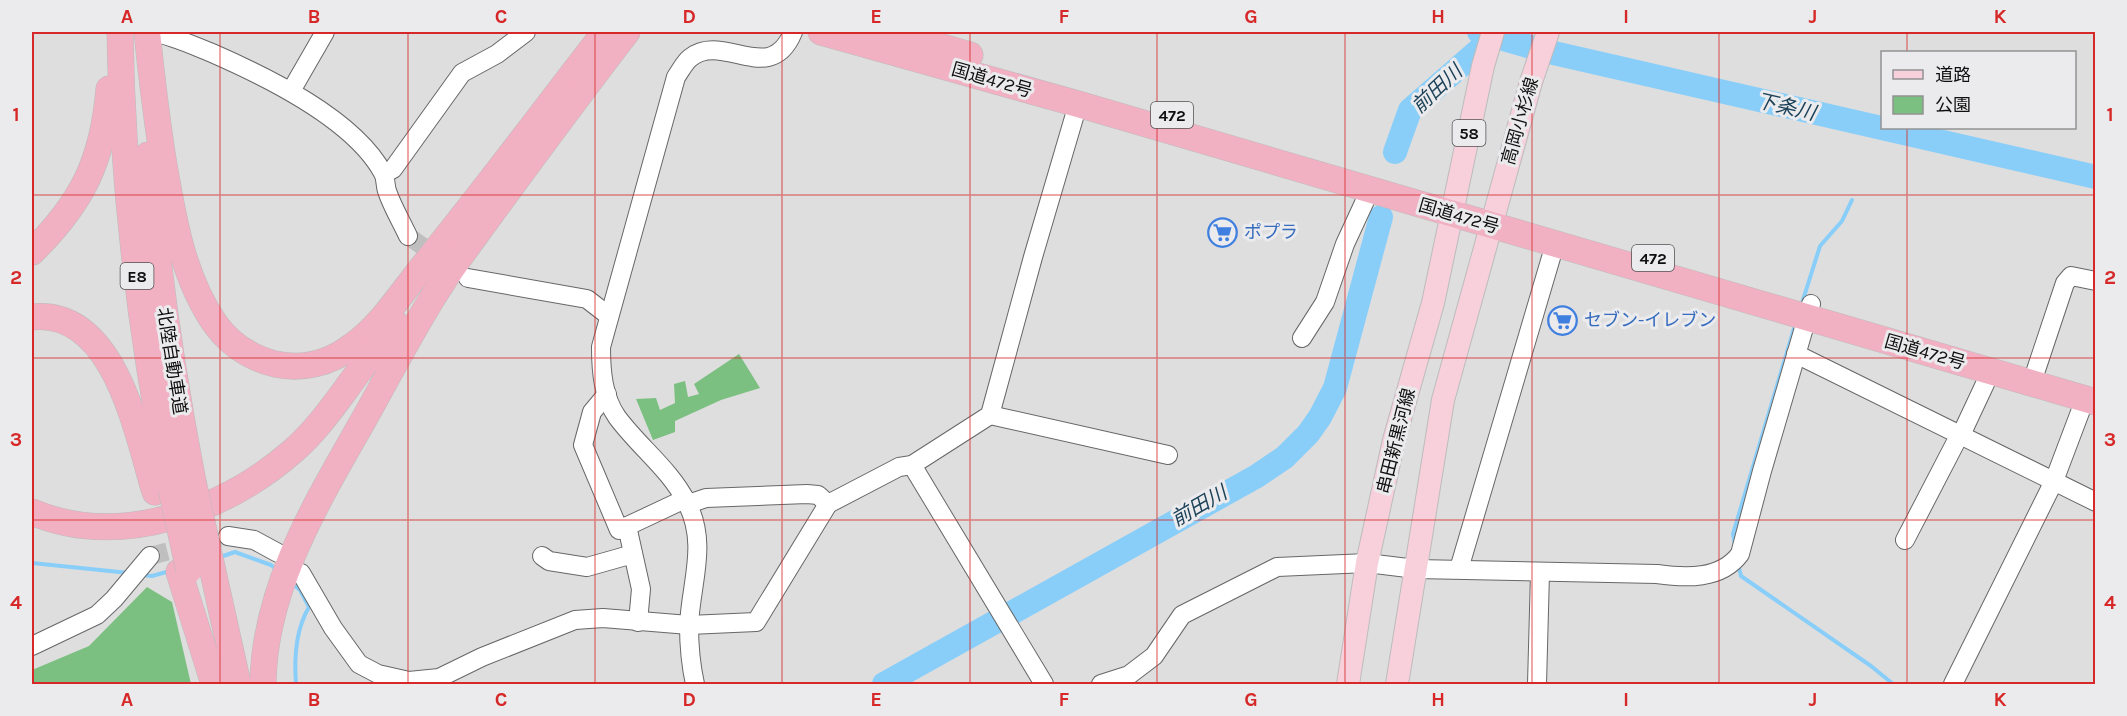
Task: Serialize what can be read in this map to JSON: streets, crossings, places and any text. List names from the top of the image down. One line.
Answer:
{"streets":{"highway":["国道472号","472","E8","北陸自動車道"],"main road":["高岡小杉線","58","串田新黒河線"]},"crossings":[["国道472号","高岡小杉線"],["国道472号","58"],["国道472号","串田新黒河線"],["高岡小杉線","串田新黒河線"],["58","串田新黒河線"]],"water":["前田川","下条川"],"places":{"supermarket":["ポプラ","セブン-イレブン"]},"legend":["道路","公園"],"grid":{"columns":["A","B","C","D","E","F","G","H","I","J","K"],"rows":["1","2","3","4"]}}
